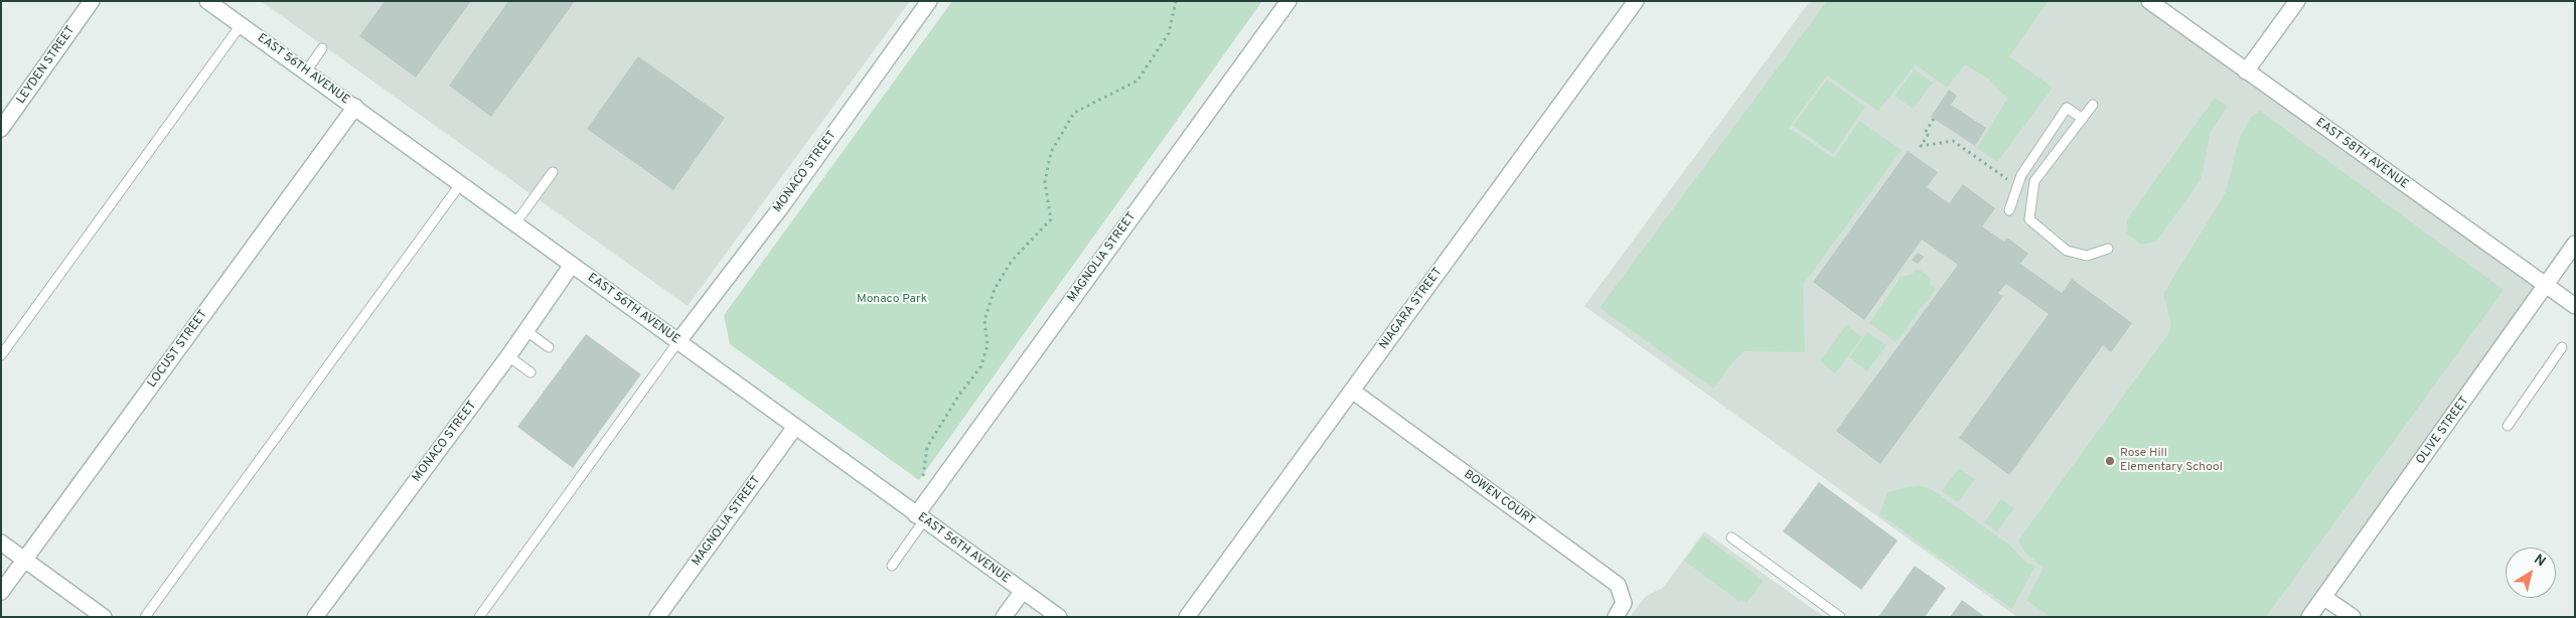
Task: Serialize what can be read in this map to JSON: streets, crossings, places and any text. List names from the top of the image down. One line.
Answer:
{"streets":{"street":["LEYDEN STREET","EAST 56TH AVENUE","EAST 58TH AVENUE","MONACO STREET","MAGNOLIA STREET","NIAGARA STREET","LOCUST STREET","OLIVE STREET","BOWEN COURT"]},"crossings":[["EAST 56TH AVENUE","MONACO STREET"],["EAST 56TH AVENUE","MAGNOLIA STREET"],["EAST 56TH AVENUE","LOCUST STREET"],["EAST 58TH AVENUE","OLIVE STREET"],["NIAGARA STREET","BOWEN COURT"]],"parks":["Monaco Park"],"places":["Rose Hill Elementary School"],"north":"top right"}
